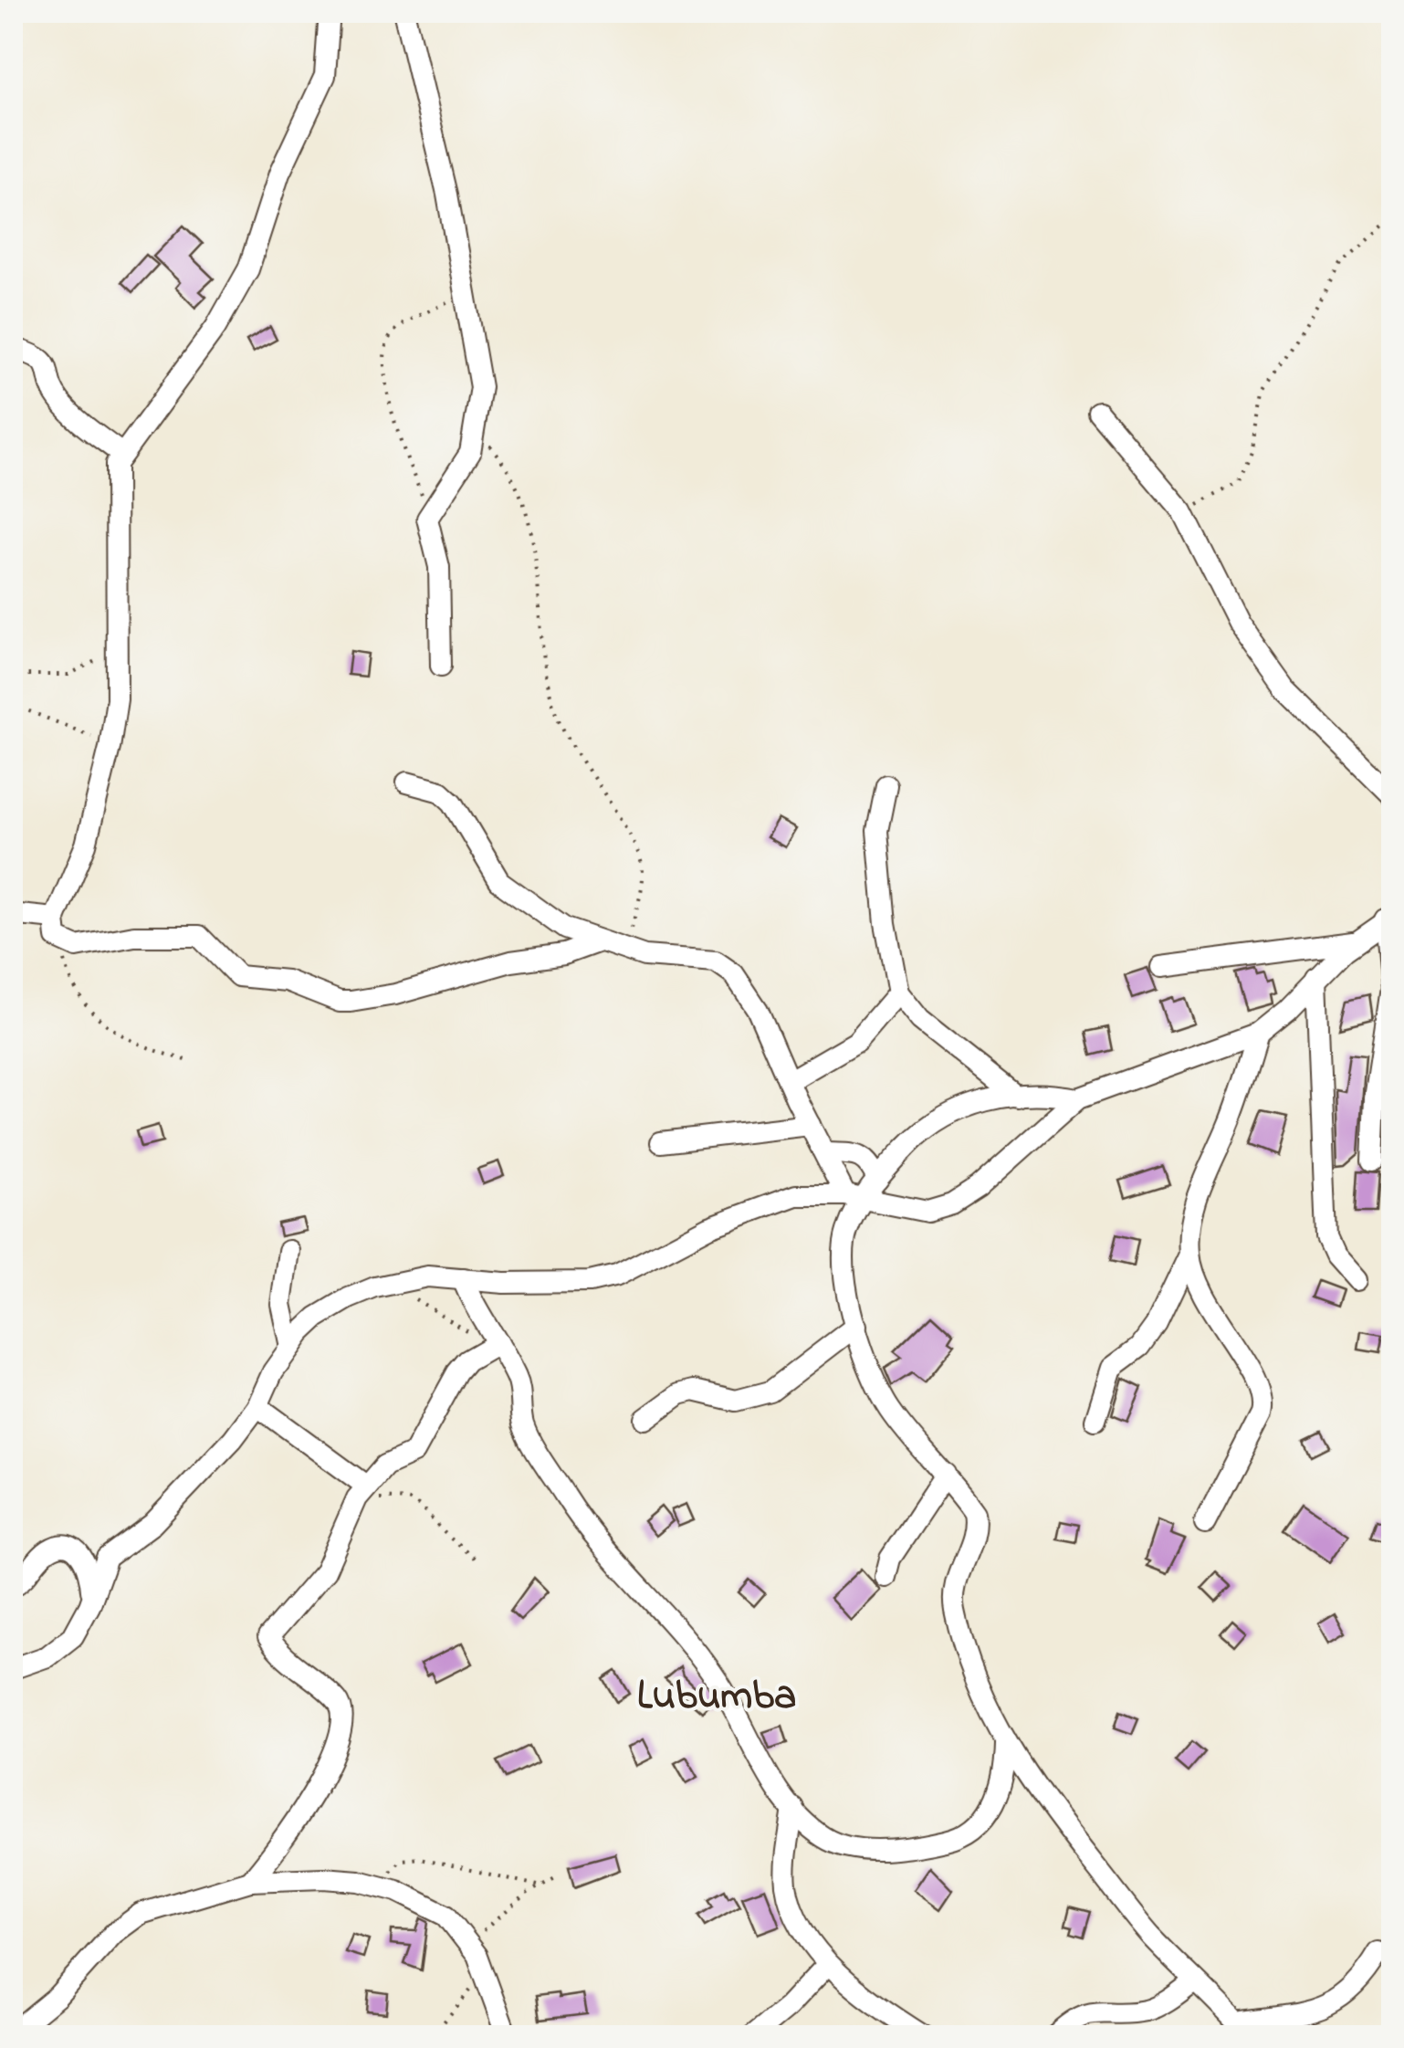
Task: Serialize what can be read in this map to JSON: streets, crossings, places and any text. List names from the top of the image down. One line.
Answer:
{"districts":["Lubumba"]}
